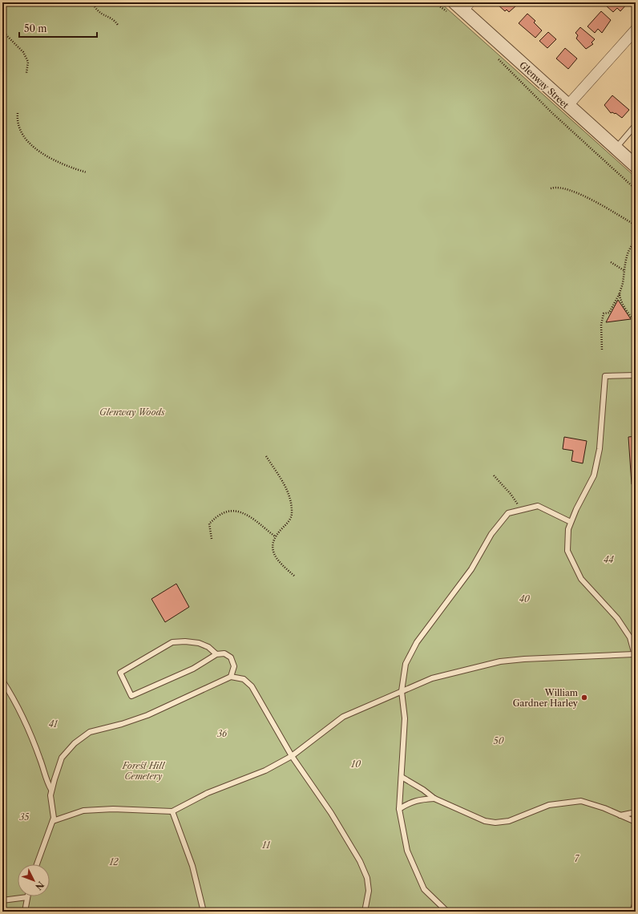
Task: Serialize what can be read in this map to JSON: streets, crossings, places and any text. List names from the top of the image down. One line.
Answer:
{"streets":{"street":["Glenway Street"]},"parks":["Glenway Woods","44","40","41","36","50","10","Forest Hill Cemetery","35","11","7","12"],"places":["William Gardner Harley"],"scale_bar":"50 m","north":"bottom right"}
